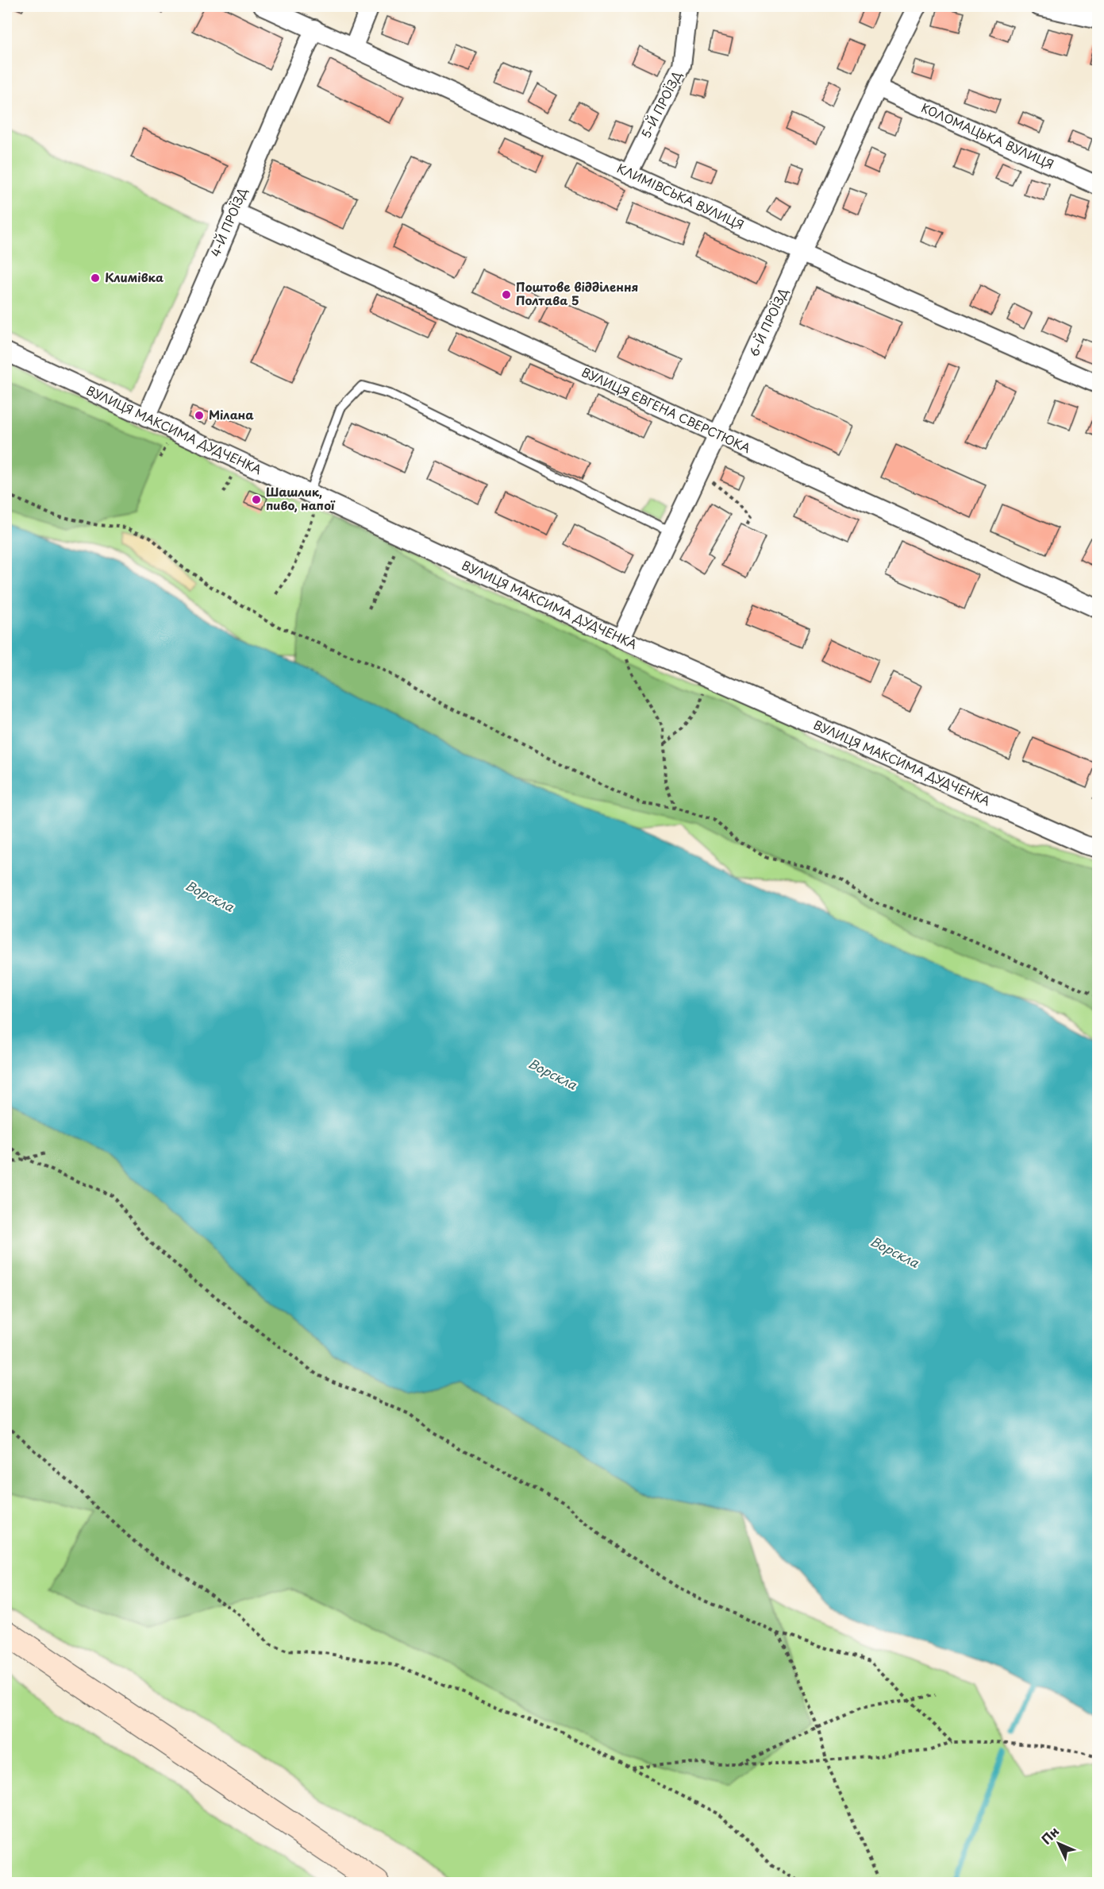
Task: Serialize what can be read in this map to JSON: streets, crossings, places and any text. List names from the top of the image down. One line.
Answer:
{"streets":{"street":["5-Й ПРОЇЗД","КОЛОМАЦЬКА ВУЛИЦЯ","КЛИМІВСЬКА ВУЛИЦЯ","4-Й ПРОЇЗД","6-Й ПРОЇЗД","ВУЛИЦЯ ЄВГЕНА СВЕРСТЮКА","ВУЛИЦЯ МАКСИМА ДУДЧЕНКА"]},"crossings":[["5-Й ПРОЇЗД","КЛИМІВСЬКА ВУЛИЦЯ"],["КОЛОМАЦЬКА ВУЛИЦЯ","6-Й ПРОЇЗД"],["КЛИМІВСЬКА ВУЛИЦЯ","4-Й ПРОЇЗД"],["КЛИМІВСЬКА ВУЛИЦЯ","6-Й ПРОЇЗД"],["4-Й ПРОЇЗД","ВУЛИЦЯ ЄВГЕНА СВЕРСТЮКА"],["4-Й ПРОЇЗД","ВУЛИЦЯ МАКСИМА ДУДЧЕНКА"],["6-Й ПРОЇЗД","ВУЛИЦЯ ЄВГЕНА СВЕРСТЮКА"],["6-Й ПРОЇЗД","ВУЛИЦЯ МАКСИМА ДУДЧЕНКА"]],"water":["Ворскла"],"places":["Климівка","Поштове відділення Полтава 5","Мілана","Шашлик, пиво, напої"],"north":"top left"}
